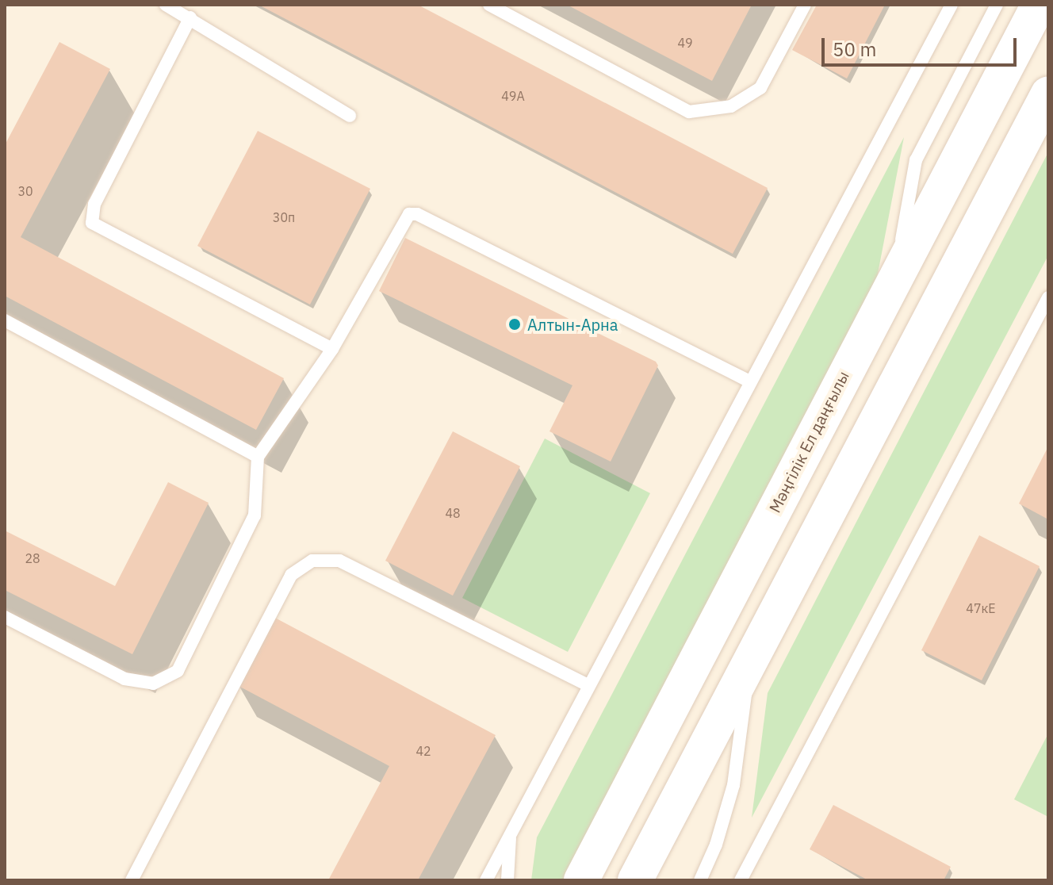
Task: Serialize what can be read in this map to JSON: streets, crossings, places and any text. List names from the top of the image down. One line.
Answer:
{"streets":{"main road":["Мәңгілік Ел даңғылы"]},"places":["Алтын-Арна"],"house_numbers":["49","49А","30","30п","48","28","47кЕ","42"],"scale_bar":"50 m"}
